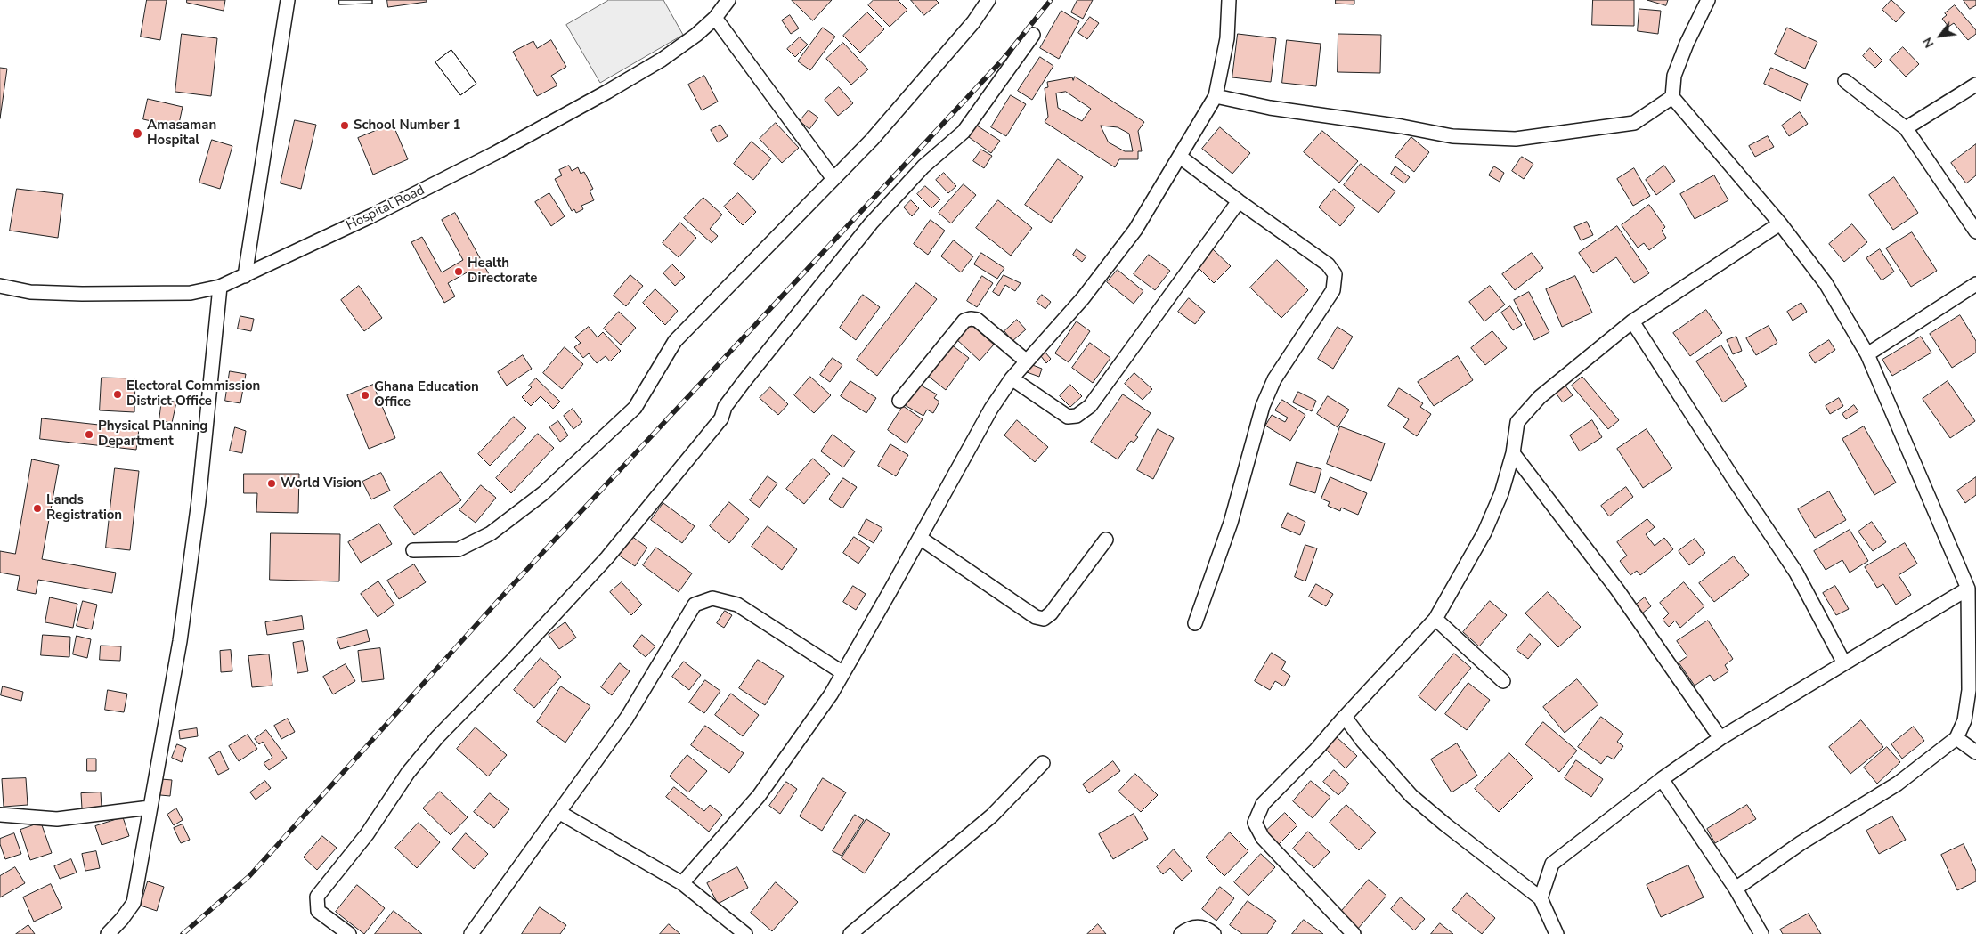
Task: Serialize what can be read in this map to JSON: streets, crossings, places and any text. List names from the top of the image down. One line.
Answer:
{"streets":{"street":["Hospital Road"]},"places":["School Number 1","Amasaman Hospital","Health Directorate","Electoral Commission District Office","Ghana Education Office","Physical Planning Department","World Vision","Lands Registration"],"north":"bottom left"}
